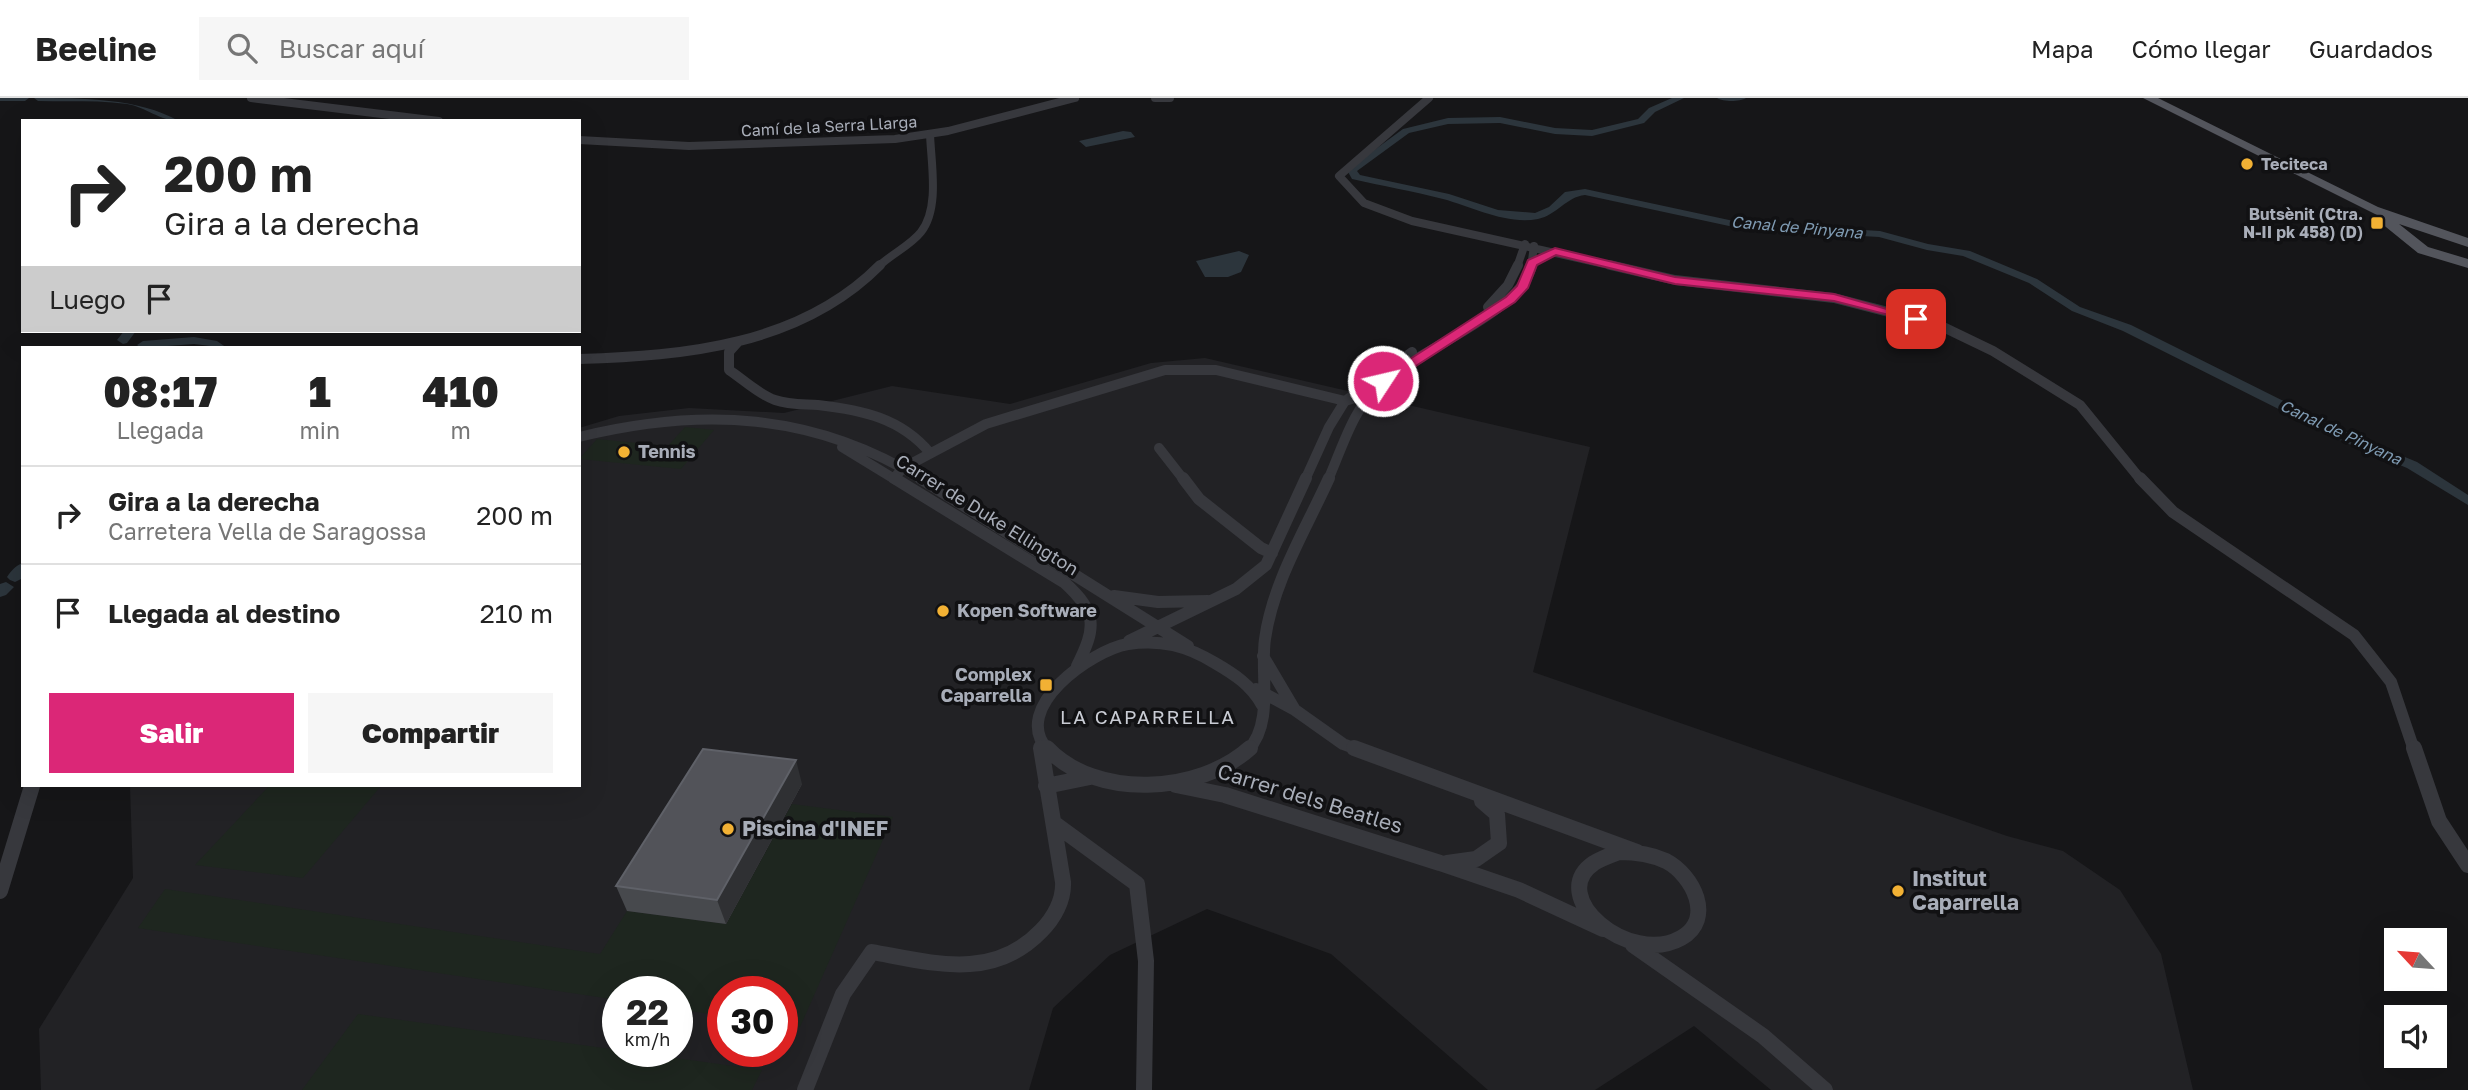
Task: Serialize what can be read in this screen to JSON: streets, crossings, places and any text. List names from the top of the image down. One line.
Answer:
{"streets":{"street":["Camí de la Serra Llarga","Carrer de Duke Ellington","Carrer dels Beatles"]},"crossings":[["Carrer de Duke Ellington","Carrer dels Beatles"]],"districts":["LA CAPARRELLA"],"water":["Canal de Pinyana"],"places":{"other":["Teciteca","Tennis","Kopen Software","Piscina d'INEF","Institut Caparrella"],"transit":["Butsènit (Ctra. N-II pk 458) (D)","Complex Caparrella"]},"north":"top left","page":{"header":"Beeline","search":"Buscar aquí","nav":["Mapa","Cómo llegar","Guardados"],"turn":["200 m","Gira a la derecha"],"then":"Luego","eta":["08:17","Llegada","1","min","410","m"],"list":[{"name":"Gira a la derecha","note":"Carretera Vella de Saragossa","value":"200 m"},{"name":"Llegada al destino","value":"210 m"}],"buttons":["Salir","Compartir"],"speed":"22 km/h","limit":"30"}}
